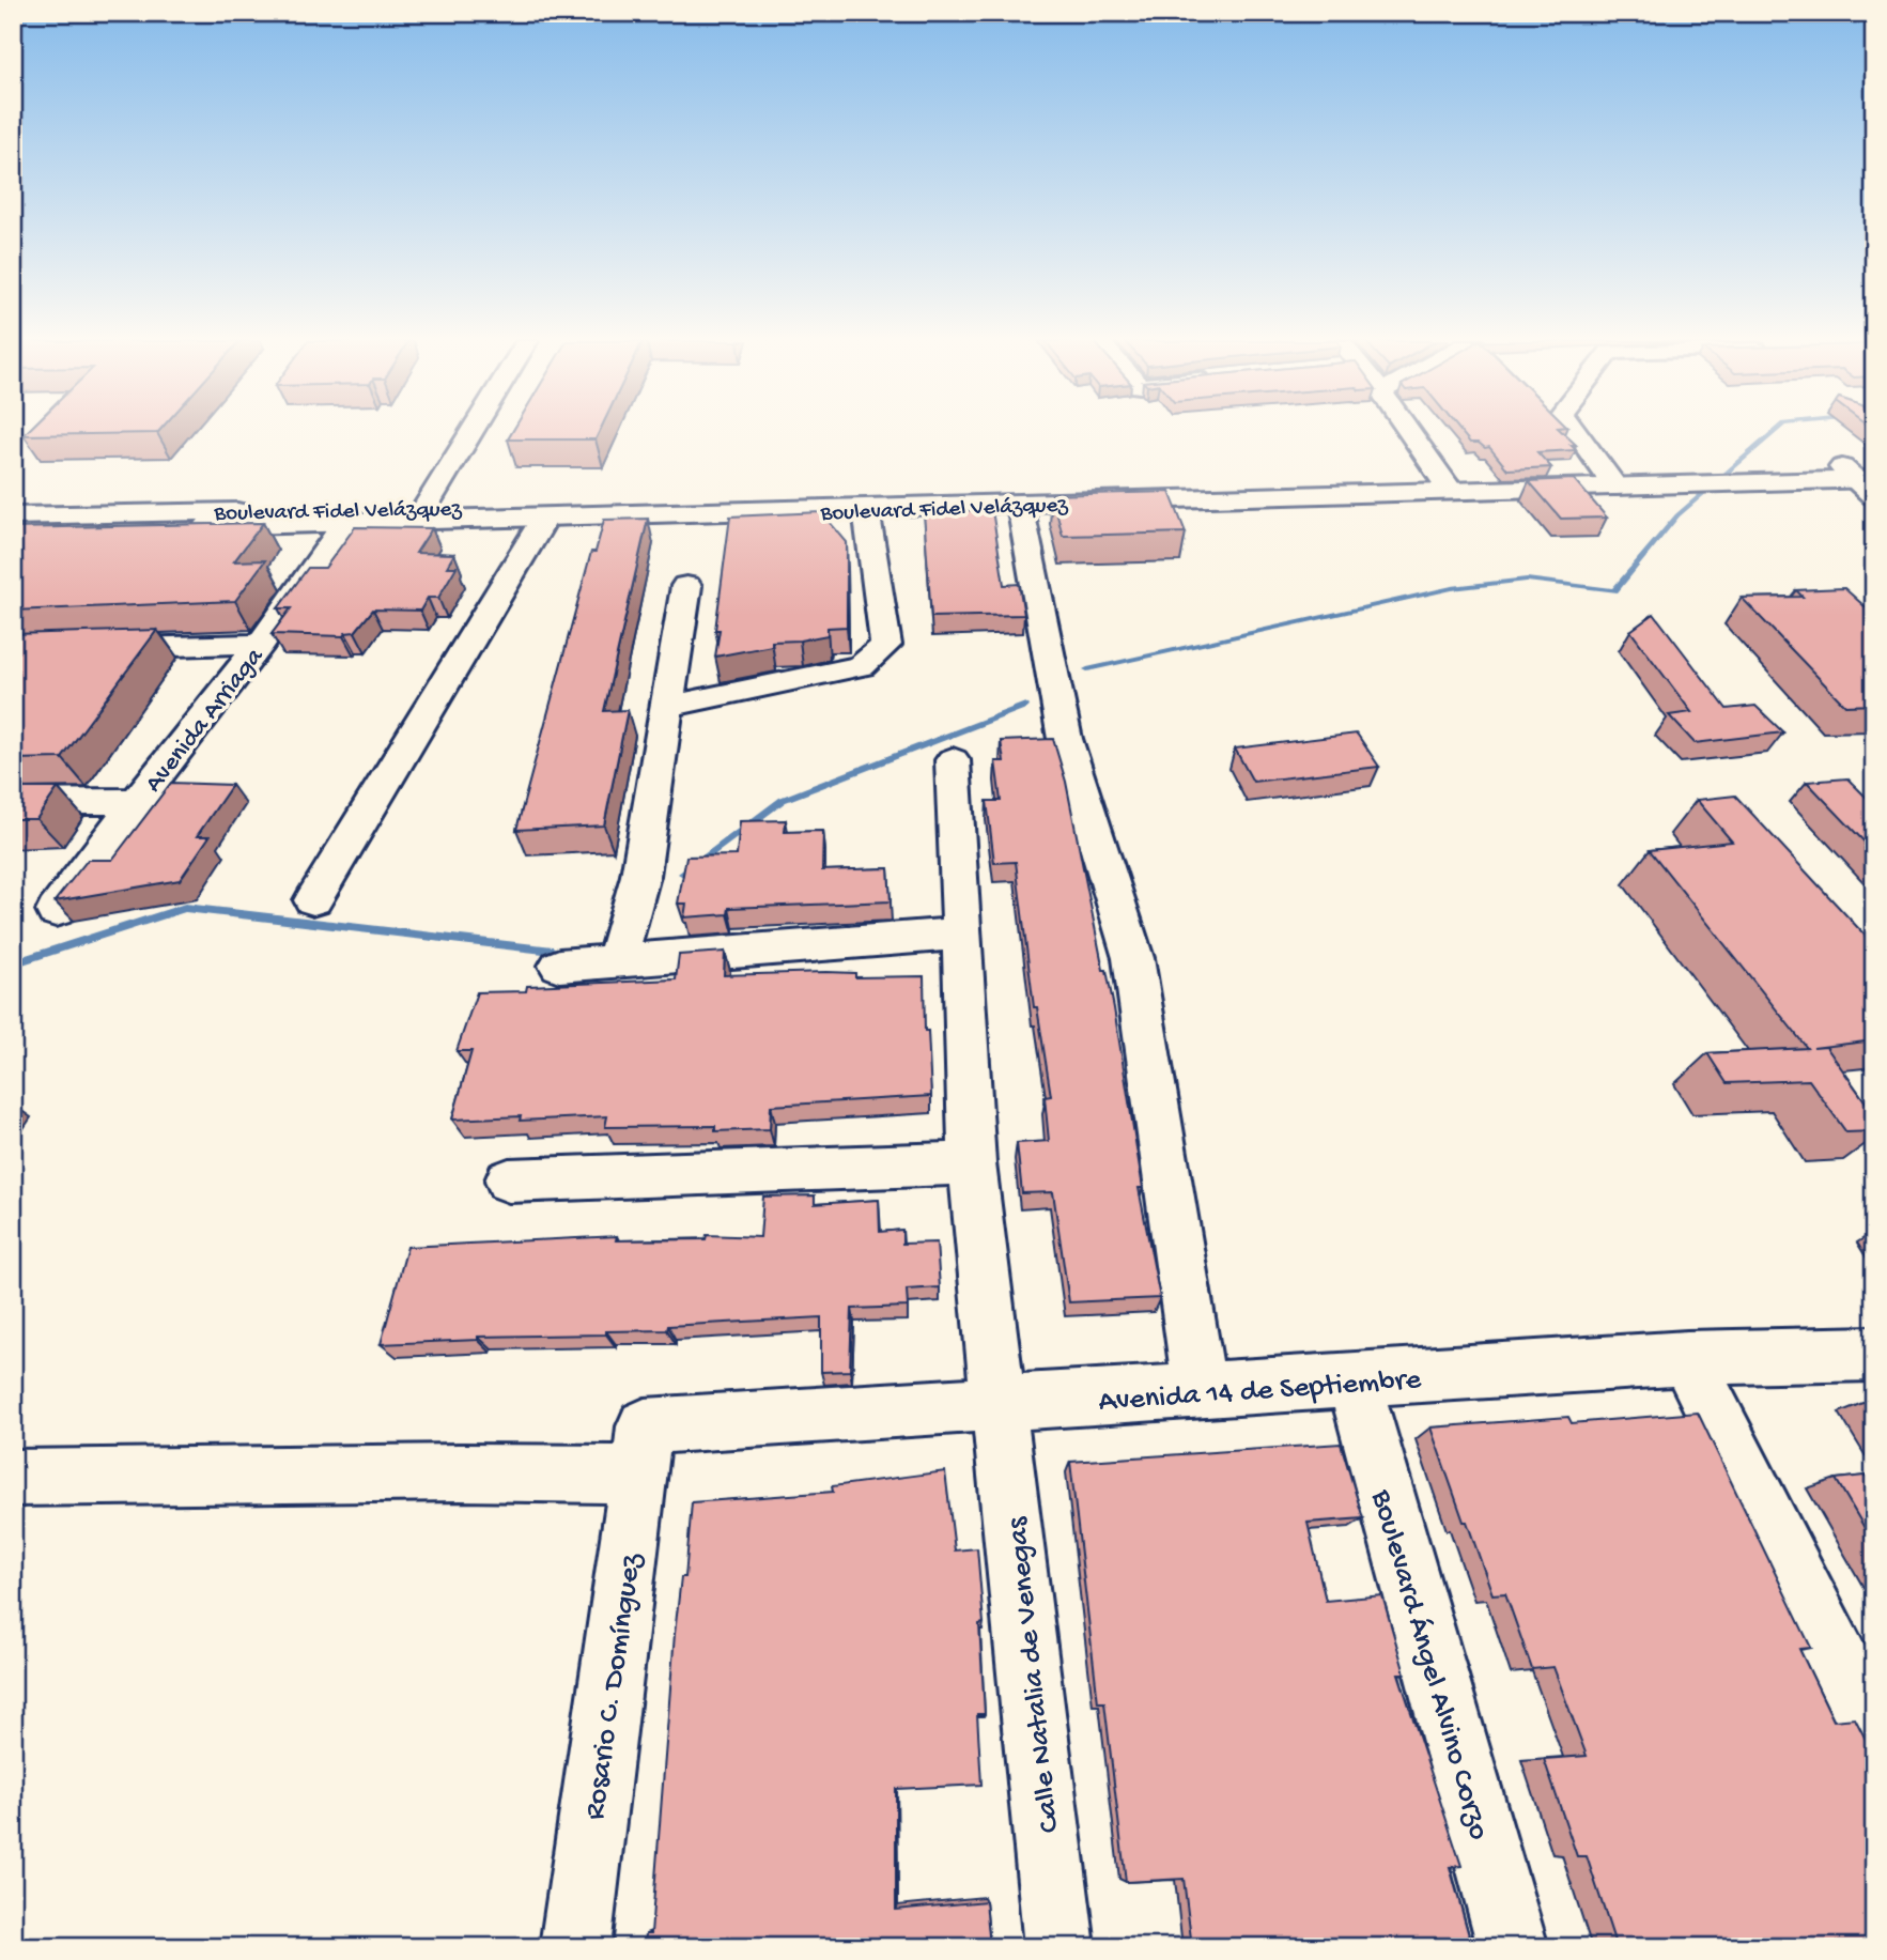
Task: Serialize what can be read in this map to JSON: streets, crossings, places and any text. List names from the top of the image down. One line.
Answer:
{"streets":{"street":["Boulevard Fidel Velázquez","Avenida Arriaga","Avenida 14 de Septiembre","Boulevard Ángel Alvino Corzo","Calle Natalia de Venegas","Rosario C. Domínguez"]},"crossings":[["Boulevard Fidel Velázquez","Avenida Arriaga"],["Avenida 14 de Septiembre","Boulevard Ángel Alvino Corzo"],["Avenida 14 de Septiembre","Calle Natalia de Venegas"],["Avenida 14 de Septiembre","Rosario C. Domínguez"]]}
